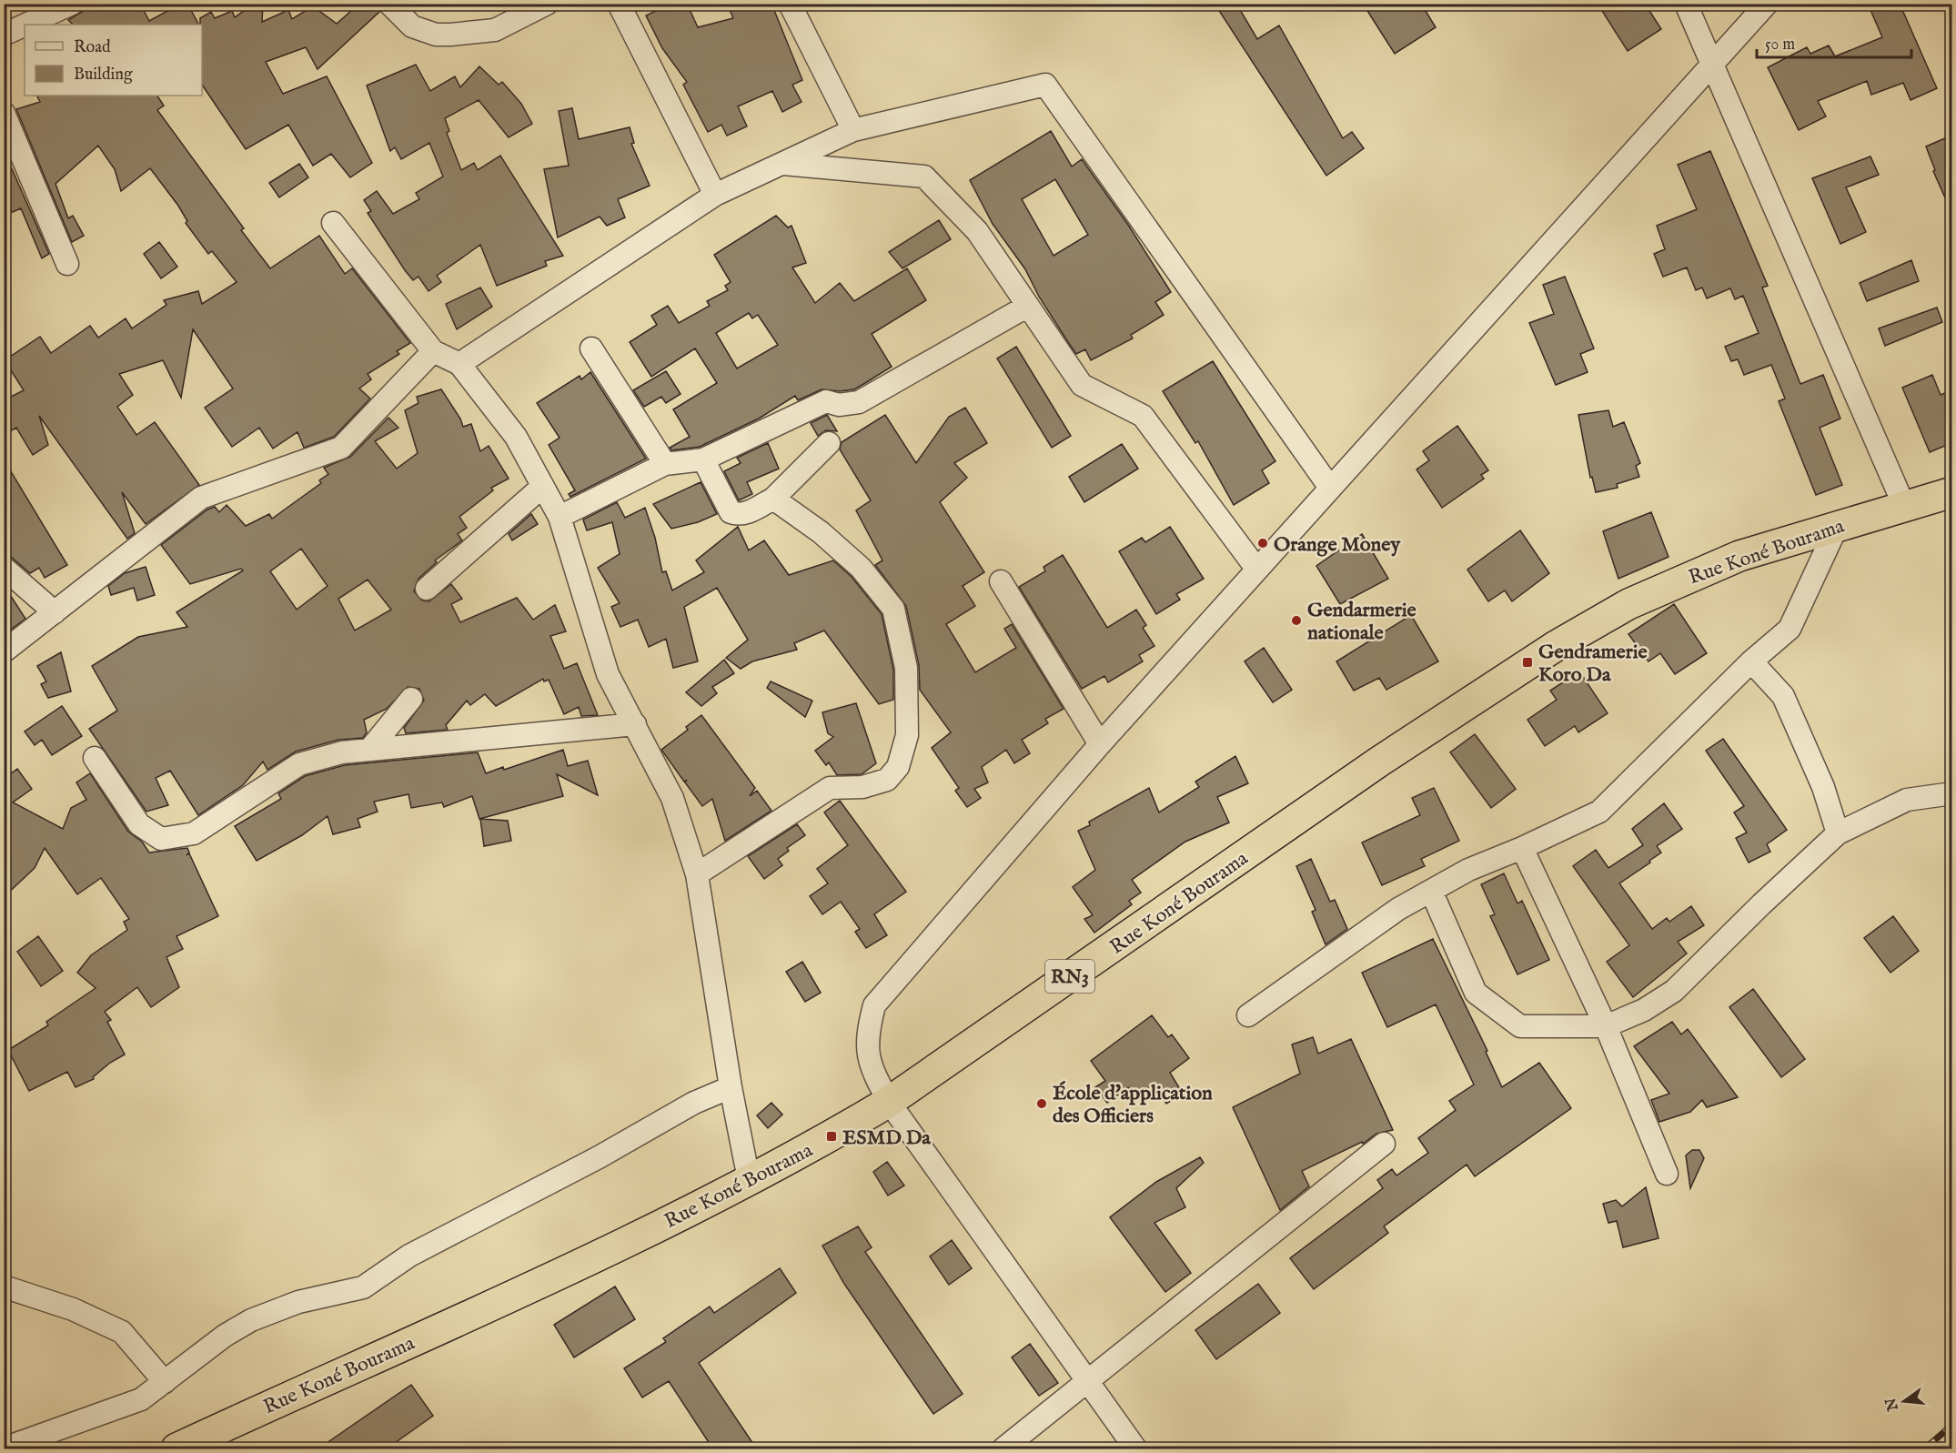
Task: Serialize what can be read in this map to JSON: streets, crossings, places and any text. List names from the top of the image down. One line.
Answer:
{"streets":{"highway":["Rue Koné Bourama","RN3"]},"places":{"other":["Orange Money","Gendarmerie nationale","École d'application des Officiers"],"transit":["Gendramerie Koro Da","ESMD Da"]},"legend":["Road","Building"],"scale_bar":"50 m","north":"left"}
